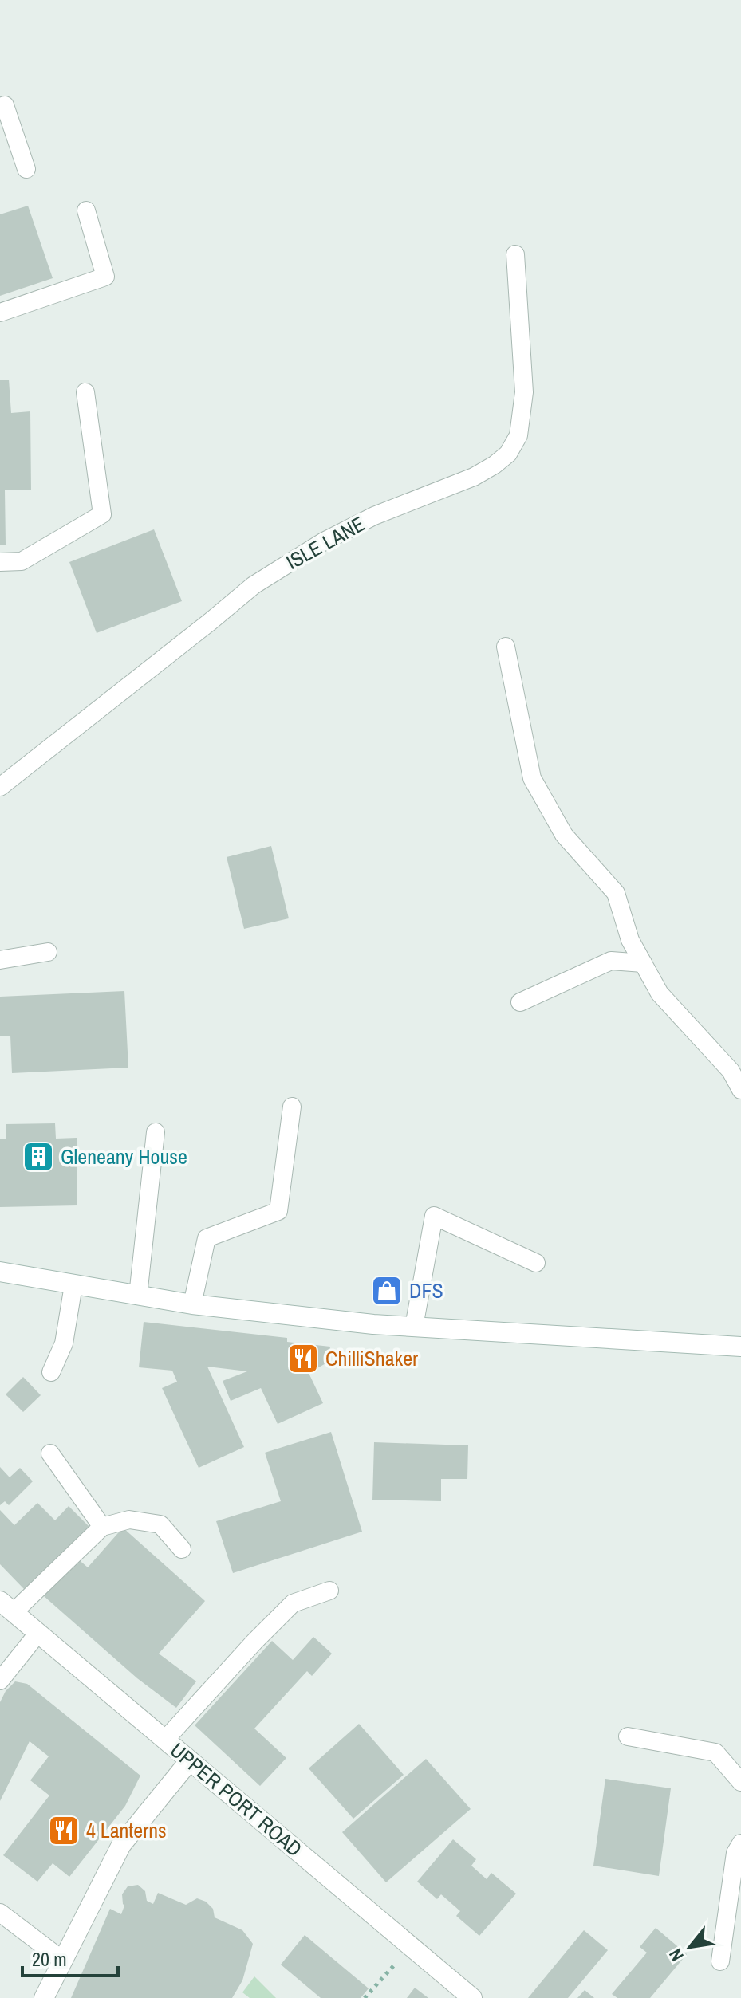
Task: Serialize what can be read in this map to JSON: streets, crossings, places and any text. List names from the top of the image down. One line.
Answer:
{"streets":{"street":["UPPER PORT ROAD"],"lane":["ISLE LANE"]},"places":{"building":["Gleneany House"],"shop":["DFS"],"restaurant":["ChilliShaker","4 Lanterns"]},"scale_bar":"20 m","north":"bottom left"}
